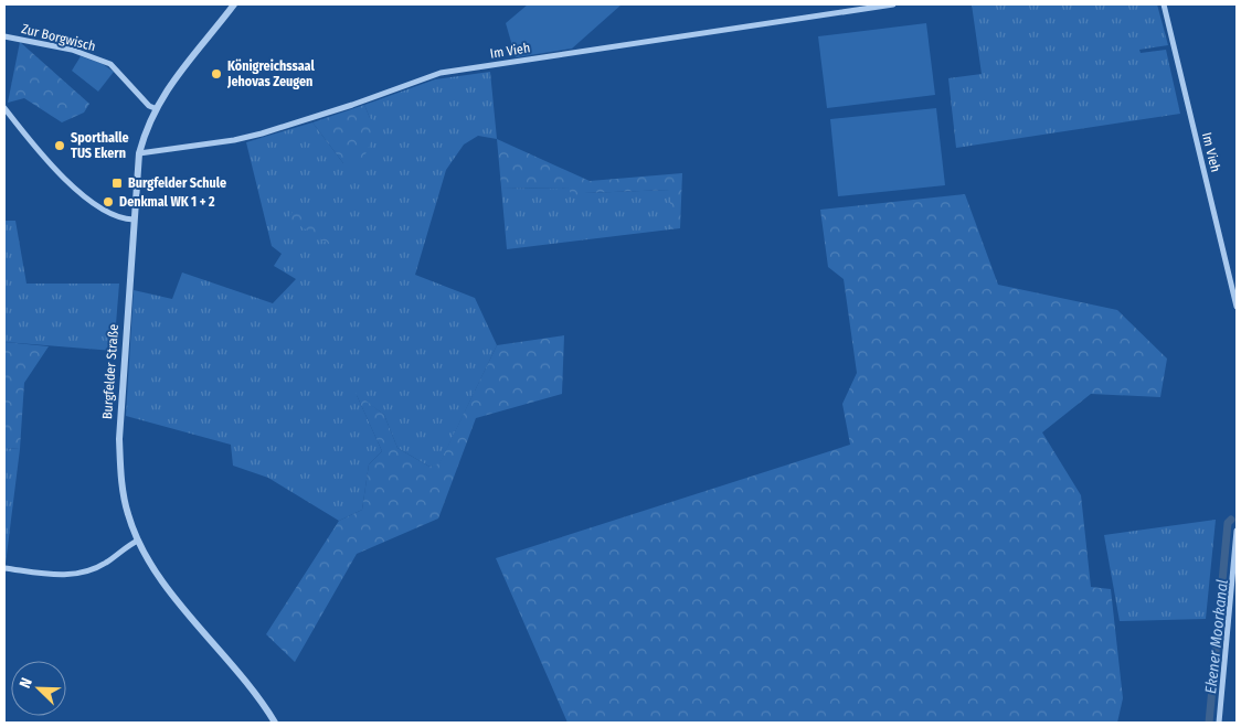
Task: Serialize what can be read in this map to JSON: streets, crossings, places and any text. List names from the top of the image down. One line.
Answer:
{"streets":{"street":["Zur Borgwisch","Im Vieh","Burgfelder Straße"]},"crossings":[["Zur Borgwisch","Burgfelder Straße"],["Im Vieh","Burgfelder Straße"]],"water":["Ekener Moorkanal"],"places":{"other":["Königreichssaal Jehovas Zeugen","Sporthalle TUS Ekern","Denkmal WK 1 + 2"],"transit":["Burgfelder Schule"]},"north":"top left"}
